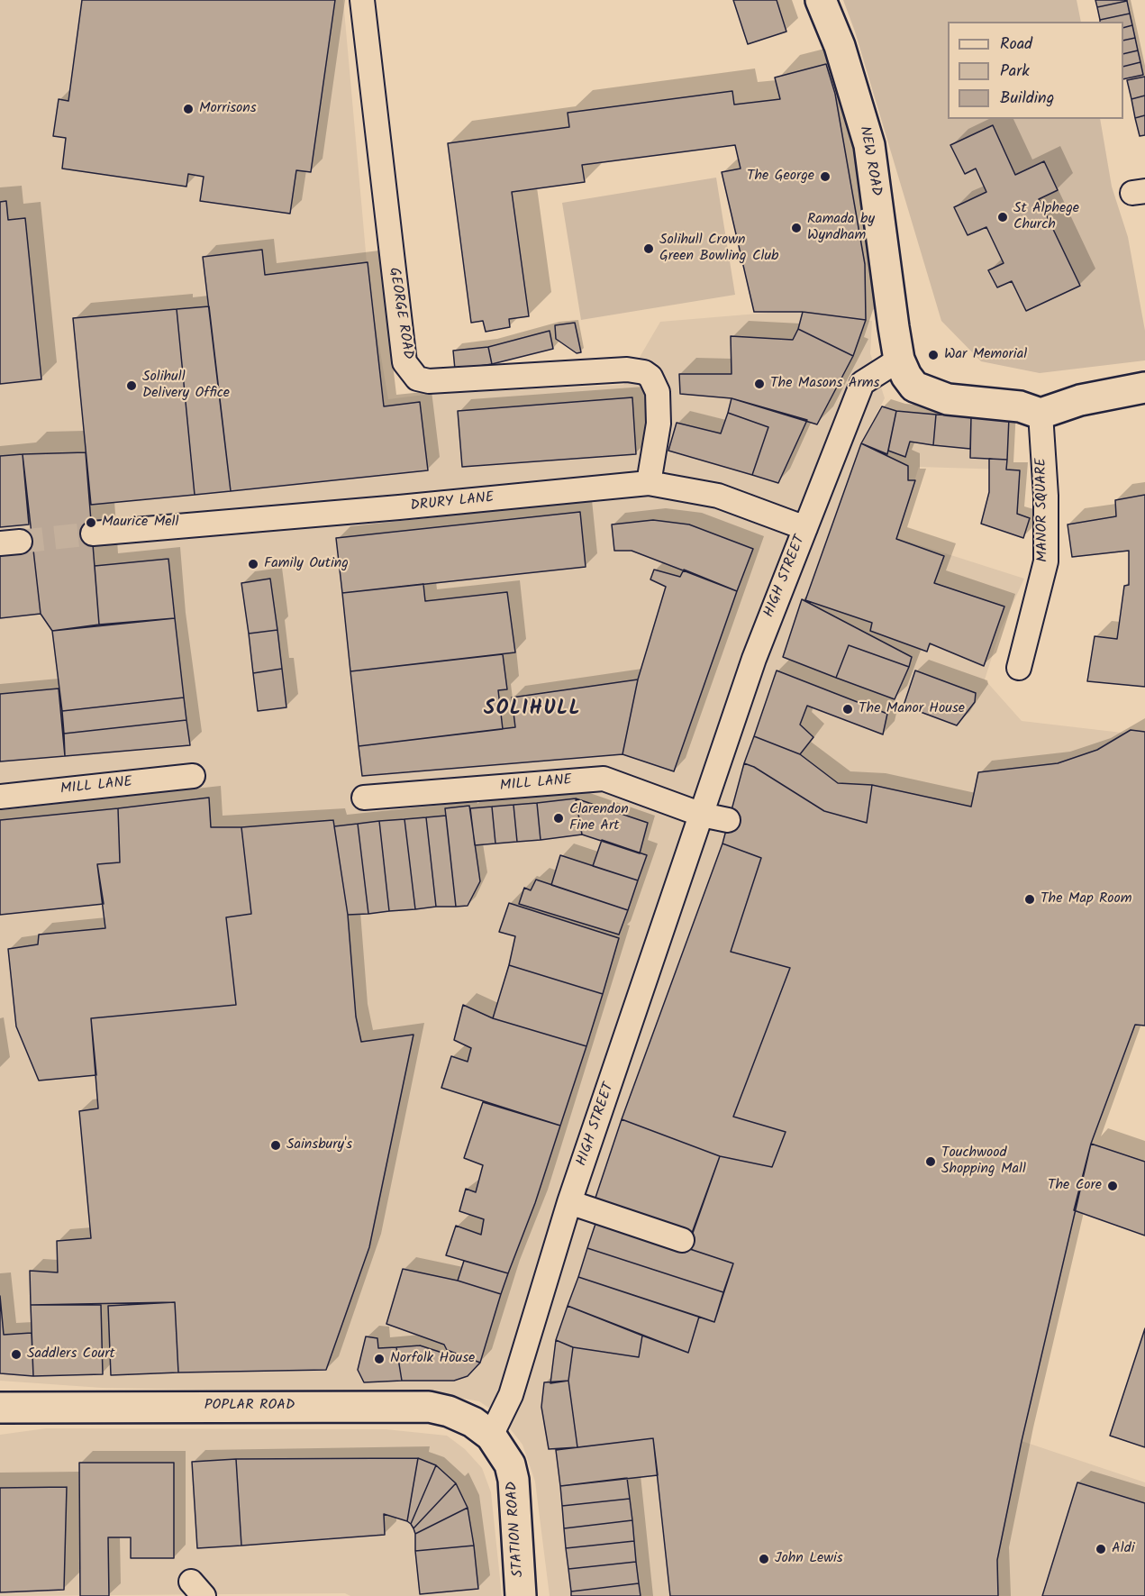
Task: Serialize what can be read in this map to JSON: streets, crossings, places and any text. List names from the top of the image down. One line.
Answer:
{"streets":{"street":["NEW ROAD","GEORGE ROAD","DRURY LANE","MANOR SQUARE","HIGH STREET","MILL LANE","POPLAR ROAD","STATION ROAD"]},"crossings":[["NEW ROAD","HIGH STREET"],["GEORGE ROAD","DRURY LANE"],["DRURY LANE","HIGH STREET"],["HIGH STREET","MILL LANE"],["HIGH STREET","POPLAR ROAD"],["HIGH STREET","STATION ROAD"],["POPLAR ROAD","STATION ROAD"]],"districts":["SOLIHULL"],"places":["Morrisons","The George","St Alphege Church","Ramada by Wyndham","Solihull Crown Green Bowling Club","War Memorial","The Masons Arms","Solihull Delivery Office","Maurice Mell","Family Outing","The Manor House","Clarendon Fine Art","The Map Room","Sainsbury's","Touchwood Shopping Mall","The Core","Saddlers Court","Norfolk House","Aldi","John Lewis"],"legend":["Road","Park","Building"]}
